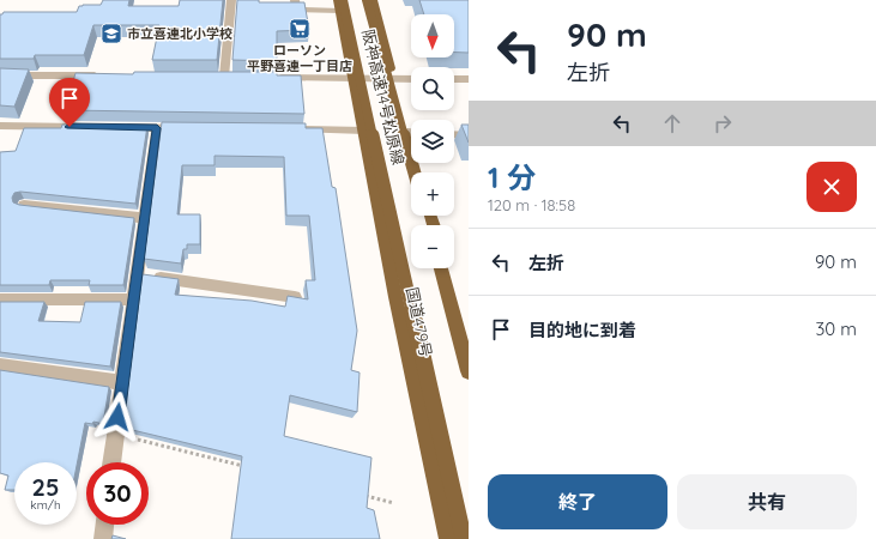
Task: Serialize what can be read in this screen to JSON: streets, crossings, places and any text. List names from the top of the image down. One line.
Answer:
{"streets":{"highway":["阪神高速14号松原線","国道479号"]},"crossings":[["阪神高速14号松原線","国道479号"]],"places":{"supermarket":["ローソン 平野喜連一丁目店"],"school or university":["市立喜連北小学校"]},"north":"bottom","page":{"turn":["90 m","左折"],"map_buttons":["+","−"],"heading":["1 分","120 m · 18:58"],"list":[{"name":"左折","value":"90 m"},{"name":"目的地に到着","value":"30 m"}],"speed":"25 km/h","limit":"30","buttons":["終了","共有"]}}
